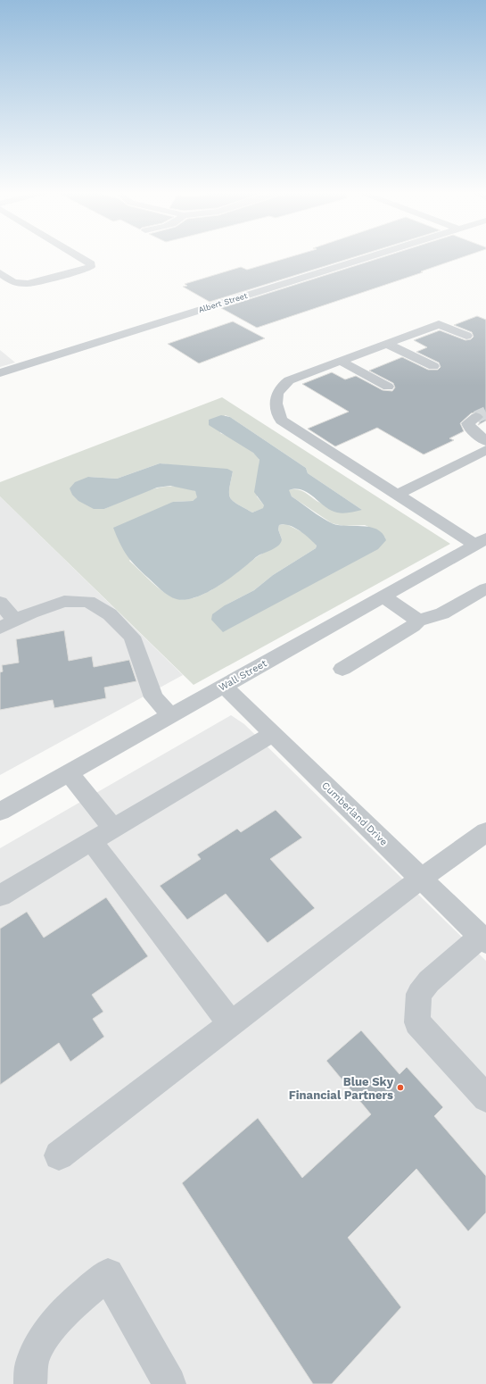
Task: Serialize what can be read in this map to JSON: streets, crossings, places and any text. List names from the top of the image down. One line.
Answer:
{"streets":{"street":["Albert Street","Wall Street","Cumberland Drive"]},"crossings":[["Wall Street","Cumberland Drive"]],"places":["Blue Sky Financial Partners"]}
